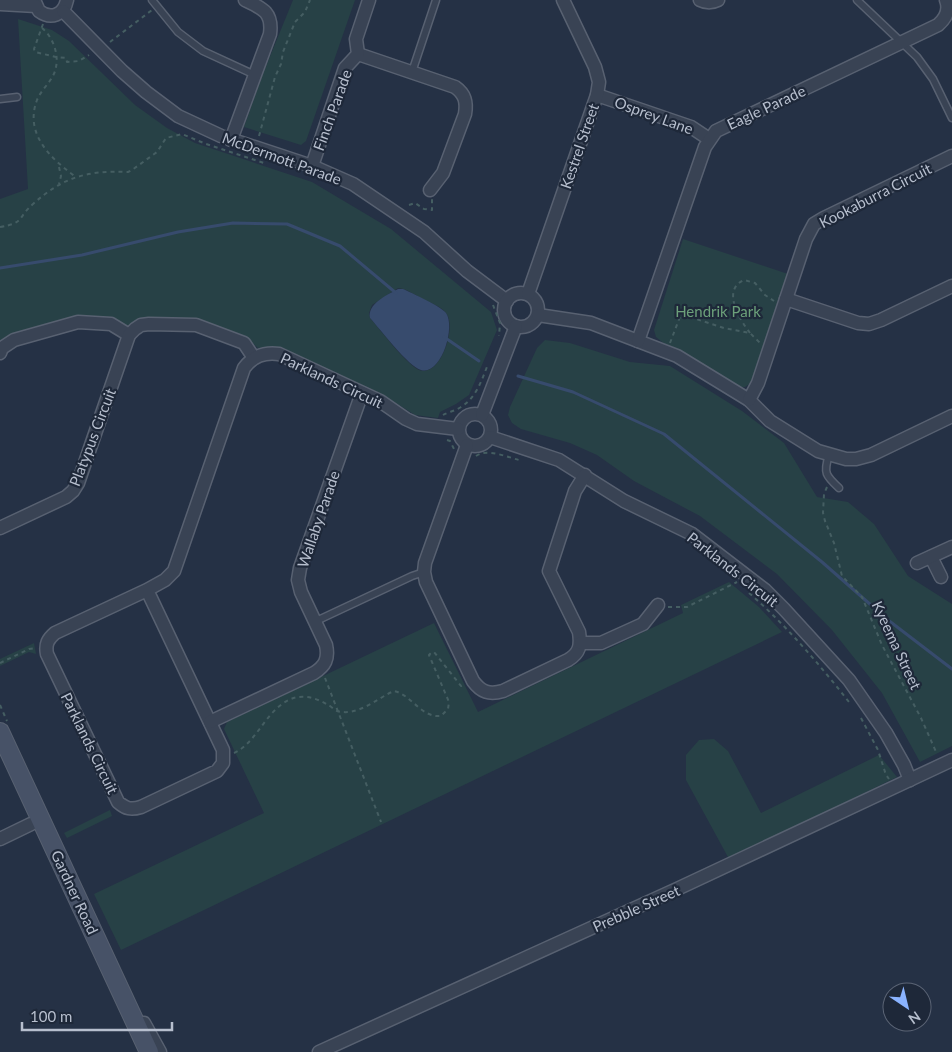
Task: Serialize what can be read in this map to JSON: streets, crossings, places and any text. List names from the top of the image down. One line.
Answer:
{"streets":{"street":["Eagle Parade","Finch Parade","Osprey Lane","Kestrel Street","McDermott Parade","Kookaburra Circuit","Parklands Circuit","Platypus Circuit","Wallaby Parade","Gardner Road","Prebble Street"],"path":["Kyeema Street"]},"crossings":[["Eagle Parade","Osprey Lane"],["Finch Parade","McDermott Parade"],["Osprey Lane","Kestrel Street"],["Kestrel Street","McDermott Parade"],["Parklands Circuit","Wallaby Parade"],["Parklands Circuit","Prebble Street"],["Kyeema Street","Prebble Street"]],"parks":["Hendrik Park"],"scale_bar":"100 m","north":"bottom right"}
